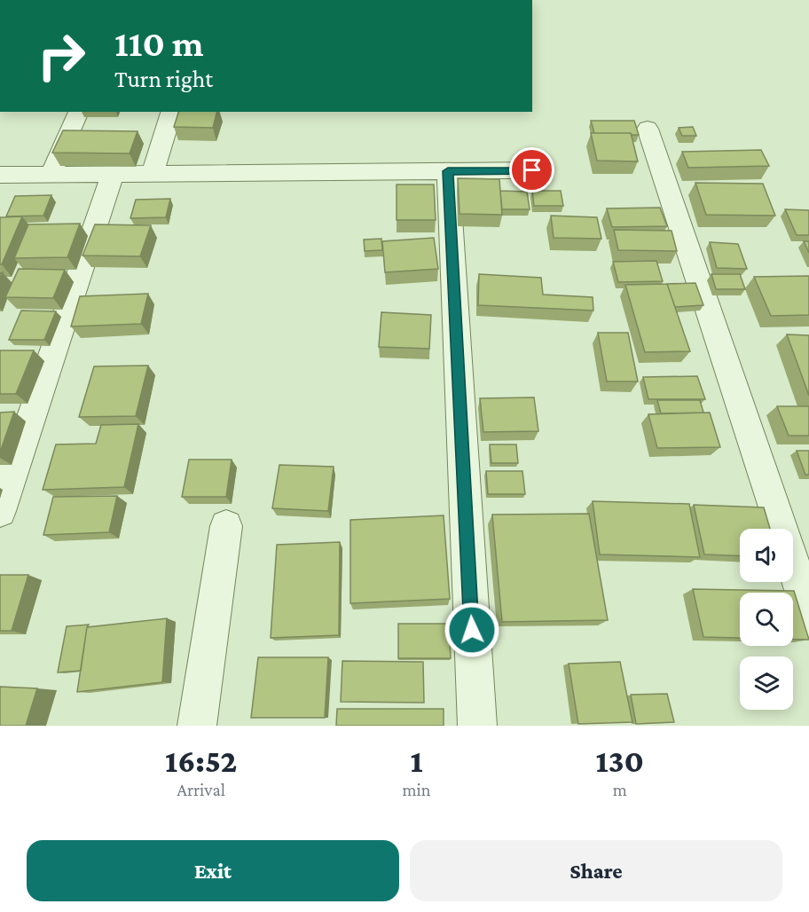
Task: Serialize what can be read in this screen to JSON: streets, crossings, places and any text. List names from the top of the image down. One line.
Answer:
{"page":{"turn":["110 m","Turn right"],"eta":["16:52","Arrival","1","min","130","m"],"buttons":["Exit","Share"]}}
